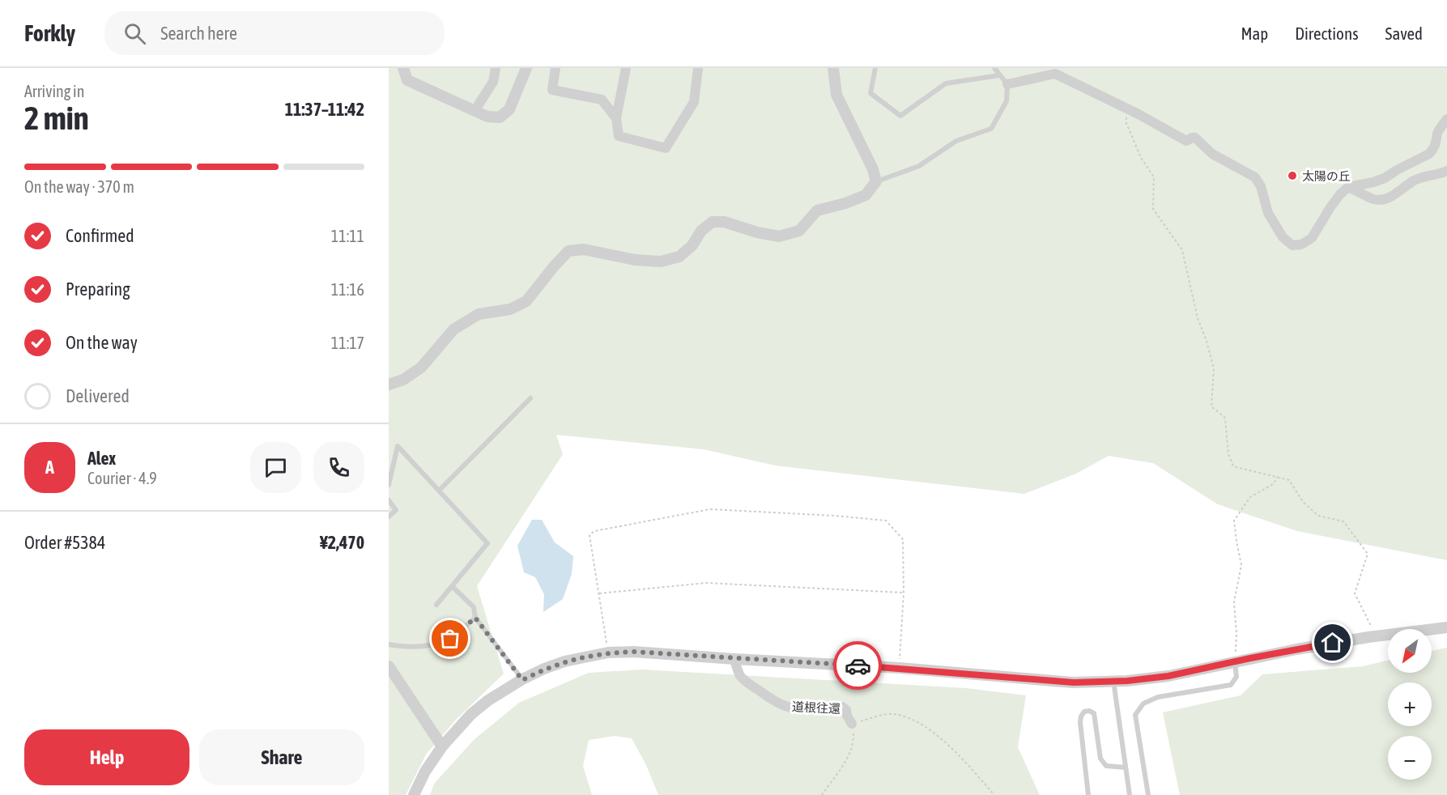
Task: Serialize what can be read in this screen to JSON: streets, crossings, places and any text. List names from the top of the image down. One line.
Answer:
{"streets":{"street":["道根往還"]},"places":["太陽の丘"],"north":"bottom left","page":{"header":"Forkly","search":"Search here","nav":["Map","Directions","Saved"],"heading":["2 min","Arriving in","11:37–11:42"],"panel":["Alex","Courier · 4.9","Order #5384","¥2,470"],"bar":"On the way · 370 m","list":[["Confirmed","11:11"],["Preparing","11:16"],["On the way","11:17"],"Delivered"],"round":"A","map_buttons":["+","−"],"buttons":["Help","Share"]}}
